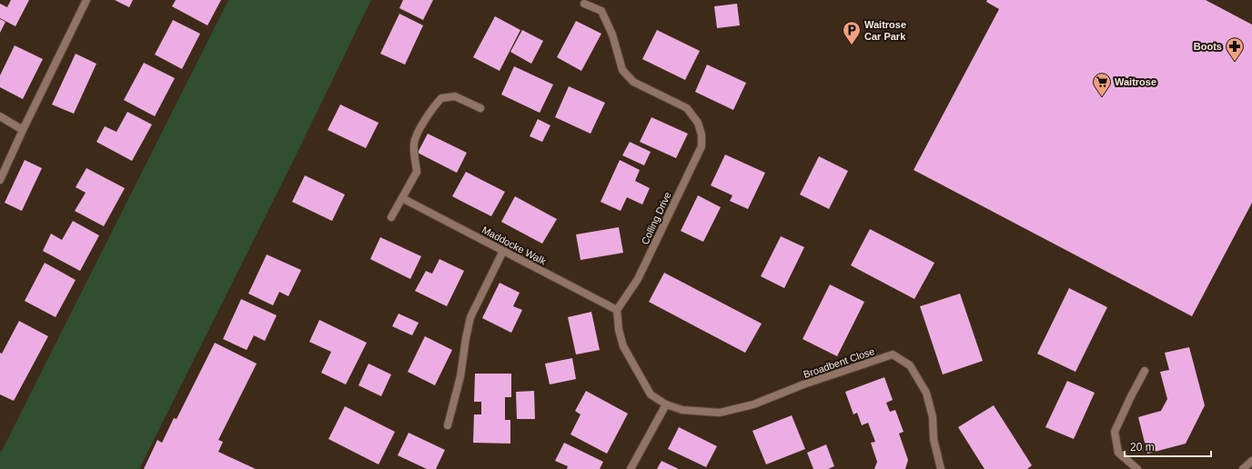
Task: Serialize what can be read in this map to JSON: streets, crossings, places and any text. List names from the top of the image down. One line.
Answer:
{"streets":{"street":["Colling Drive","Maddocke Walk","Broadbent Close"]},"crossings":[["Colling Drive","Maddocke Walk"]],"places":{"parking":["Waitrose Car Park"],"pharmacy":["Boots"],"supermarket":["Waitrose"]},"scale_bar":"20 m"}
